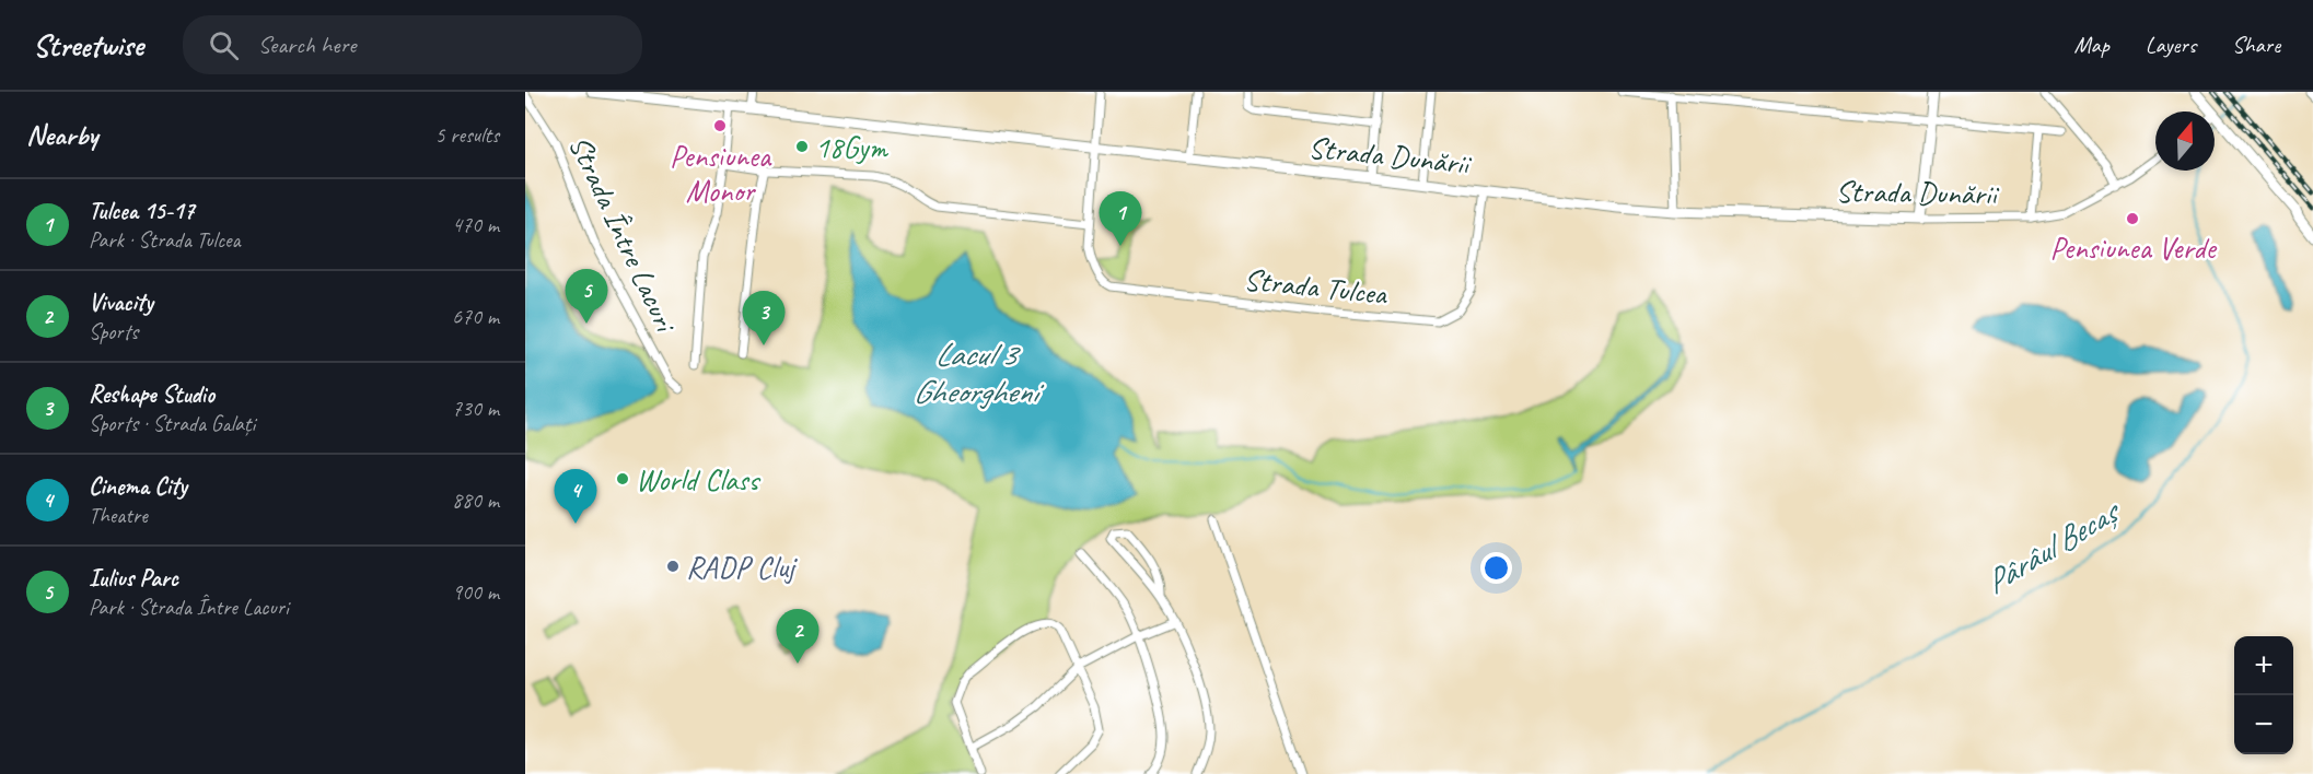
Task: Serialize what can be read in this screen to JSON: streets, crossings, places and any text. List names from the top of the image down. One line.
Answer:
{"streets":{"street":["Strada Dunării","Strada Între Lacuri","Strada Tulcea"]},"crossings":[["Strada Dunării","Strada Tulcea"]],"water":["Lacul 3 Gheorgheni","Pârâul Becaș"],"places":["Pensiunea Monor","18Gym","Pensiunea Verde","World Class","RADP Cluj"],"north":"top","page":{"header":"Streetwise","search":"Search here","nav":["Map","Layers","Share"],"heading":["Nearby","5 results"],"list":[{"mark":"1","name":"Tulcea 15-17","note":"Park · Strada Tulcea","value":"470 m"},{"mark":"2","name":"Vivacity","note":"Sports","value":"670 m"},{"mark":"3","name":"Reshape Studio","note":"Sports · Strada Galați","value":"730 m"},{"mark":"4","name":"Cinema City","note":"Theatre","value":"880 m"},{"mark":"5","name":"Iulius Parc","note":"Park · Strada Între Lacuri","value":"900 m"}],"pins":["1","5","3","4","2"],"map_buttons":["+","−"]}}
